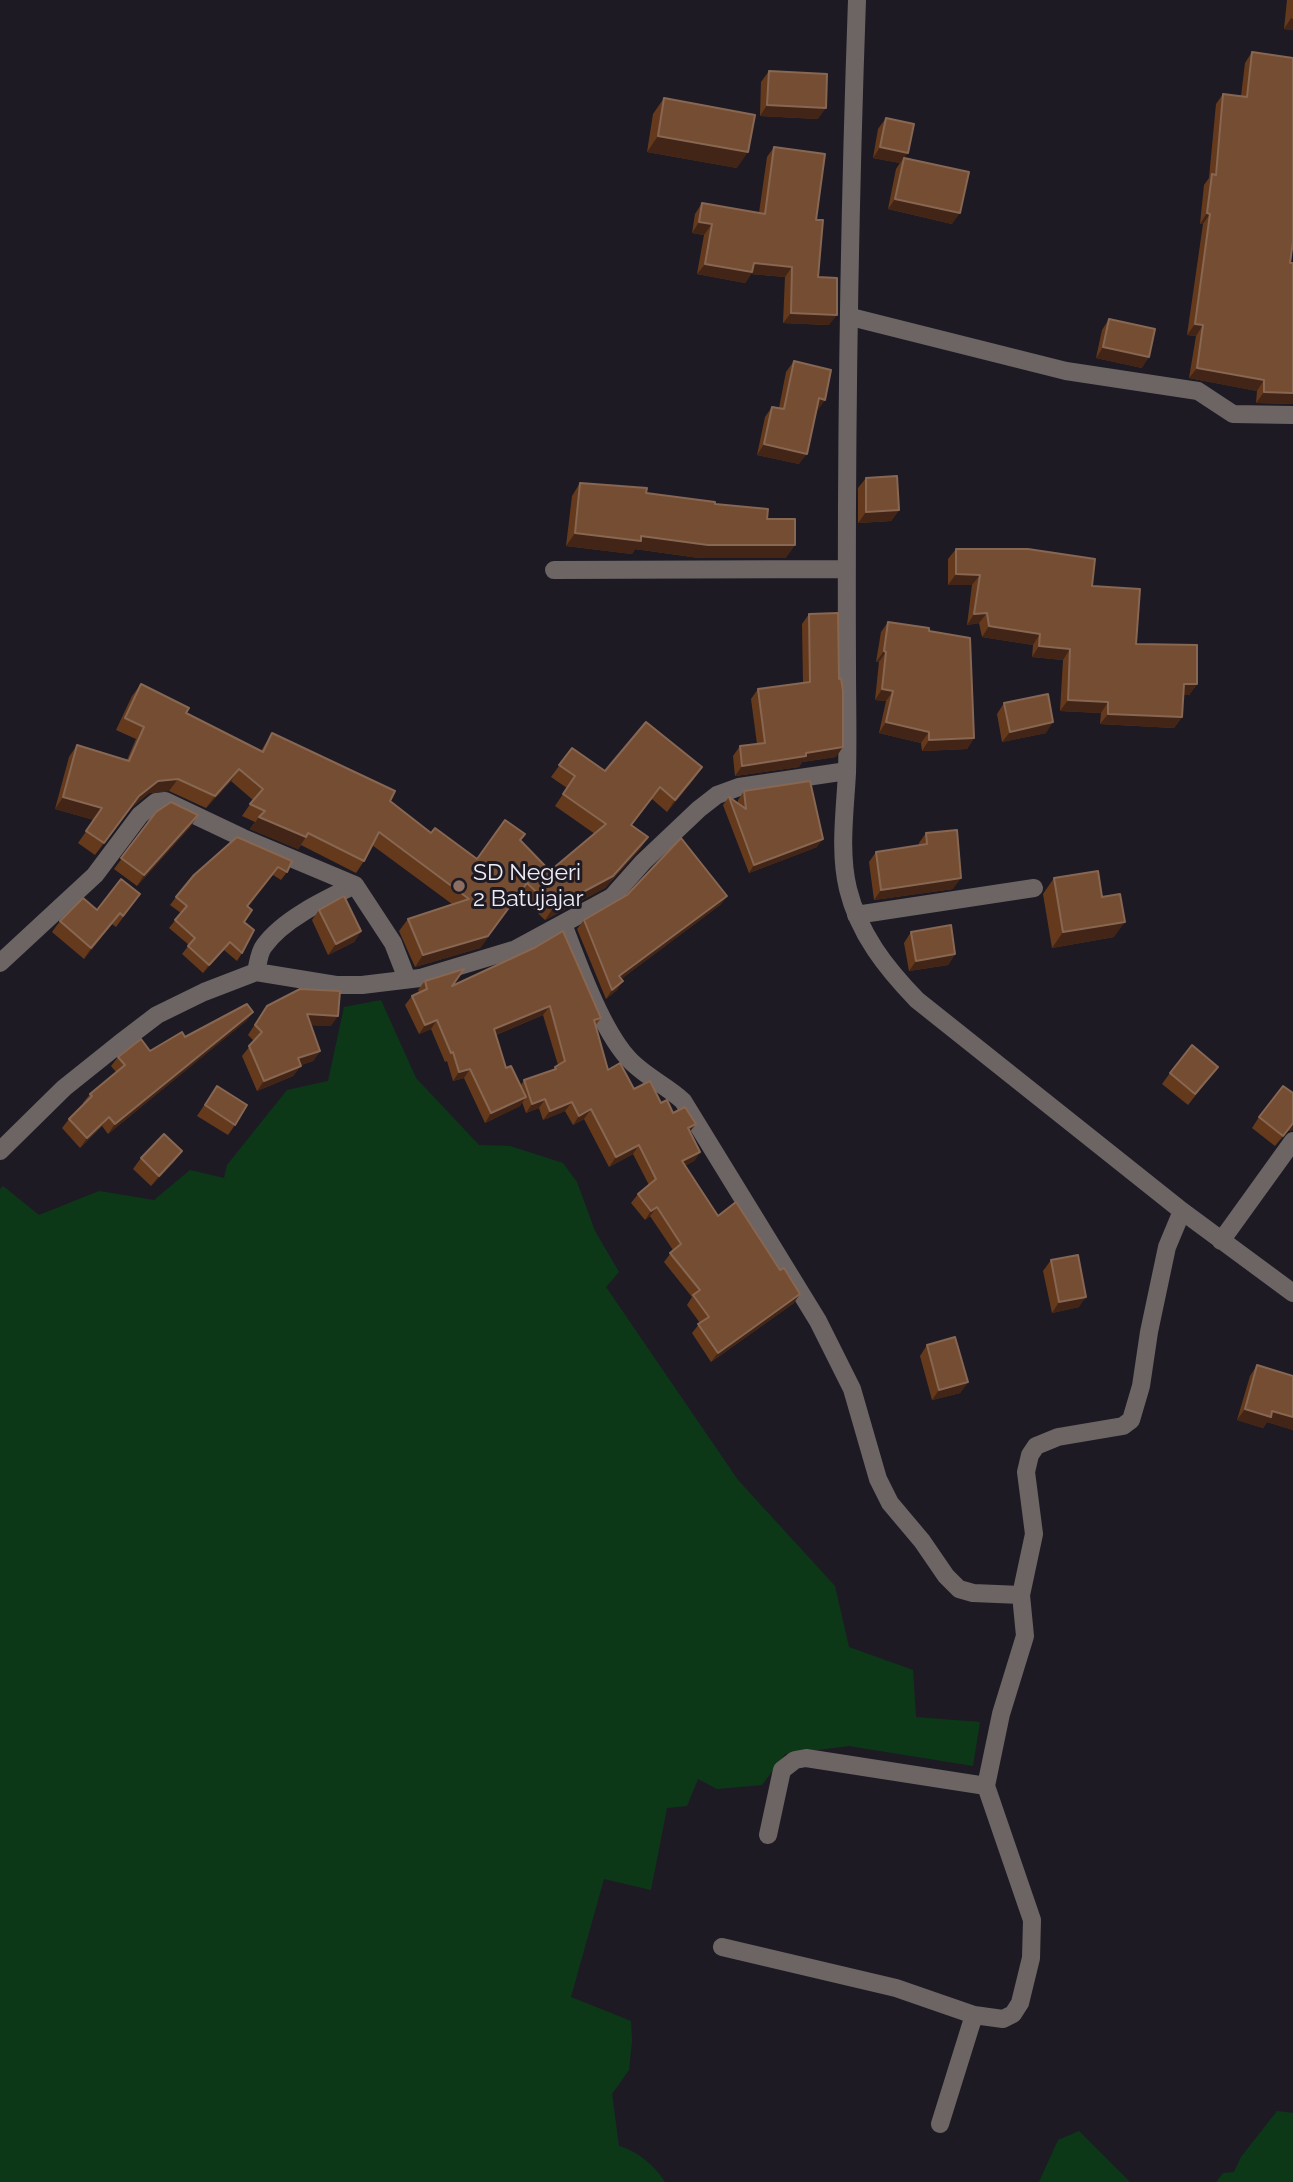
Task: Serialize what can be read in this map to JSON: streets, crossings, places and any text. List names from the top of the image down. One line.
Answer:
{"places":["SD Negeri 2 Batujajar"]}
